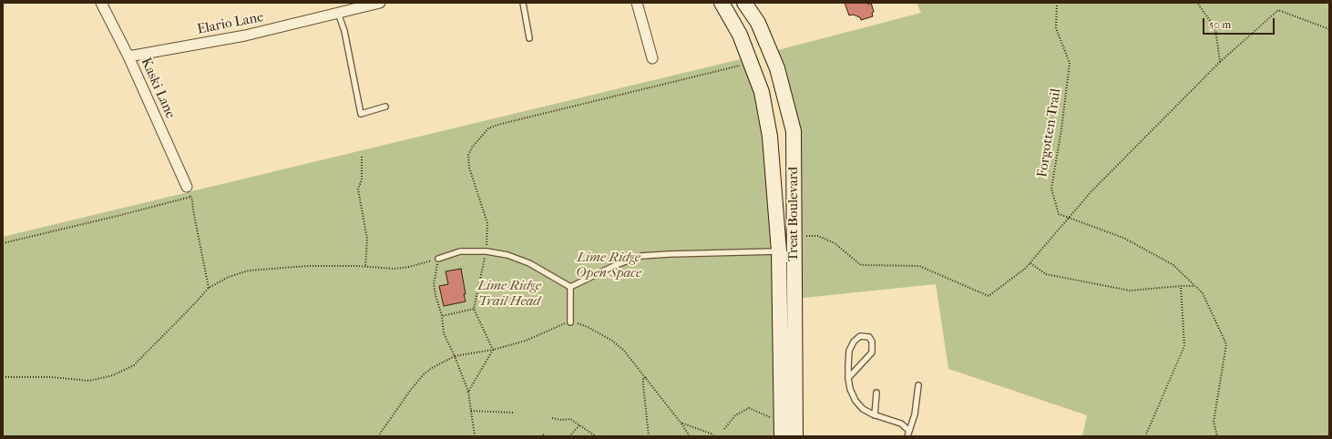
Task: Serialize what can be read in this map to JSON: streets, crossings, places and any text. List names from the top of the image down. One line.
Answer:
{"streets":{"main road":["Treat Boulevard"],"street":["Elario Lane","Kaski Lane"],"path":["Forgotten Trail"]},"crossings":[["Elario Lane","Kaski Lane"]],"parks":["Lime Ridge Open Space","Lime Ridge Trail Head"],"scale_bar":"50 m"}
